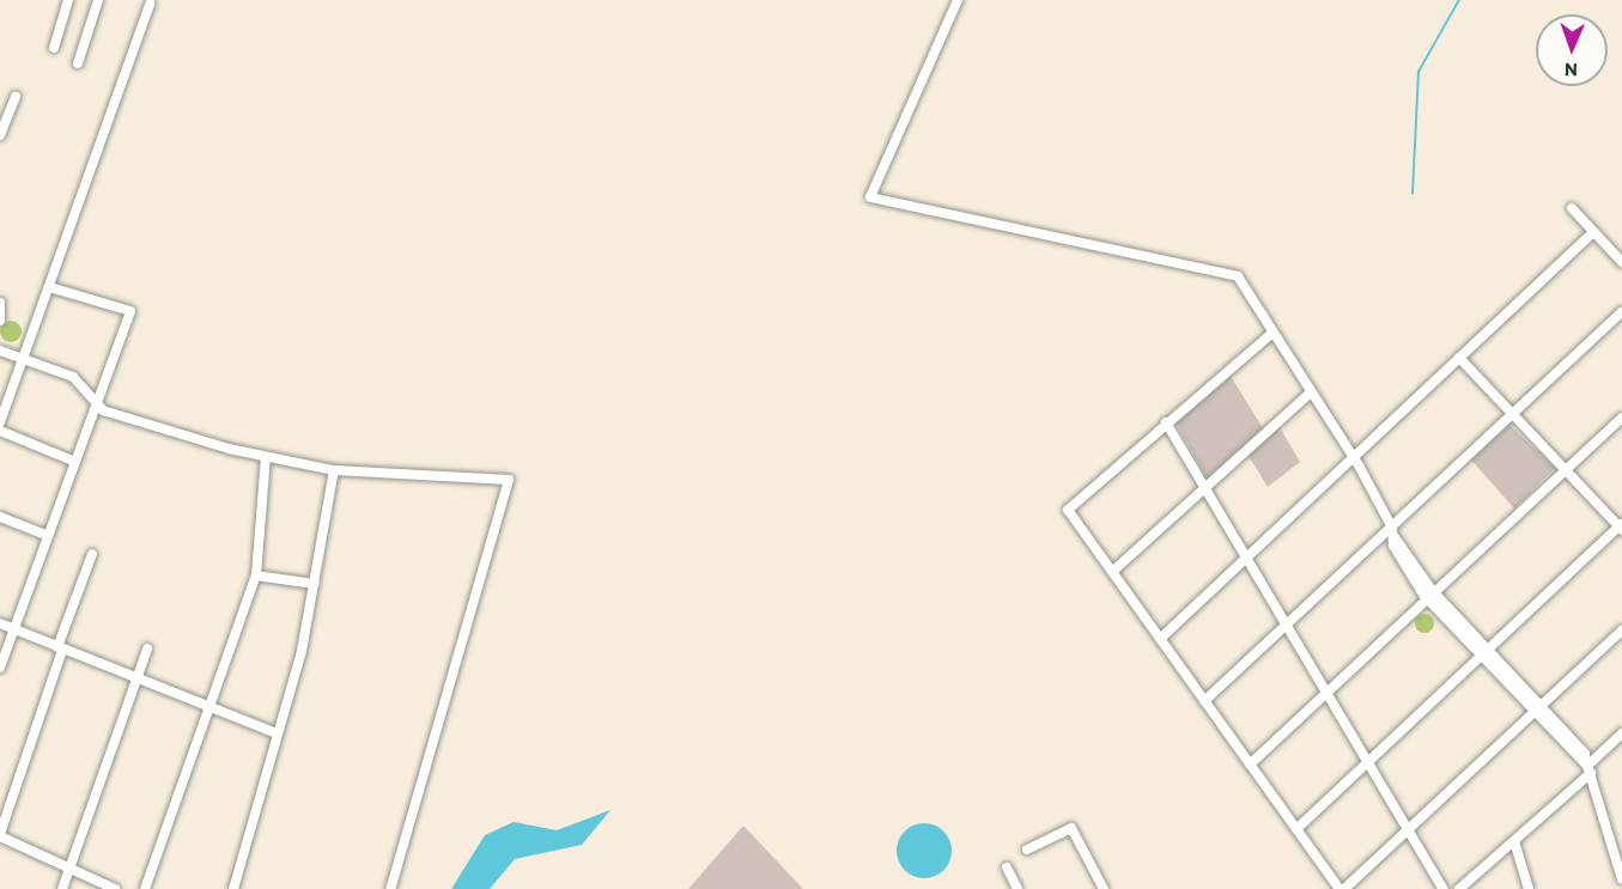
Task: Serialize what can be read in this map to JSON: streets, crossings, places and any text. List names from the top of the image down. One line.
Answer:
{"north":"bottom"}
